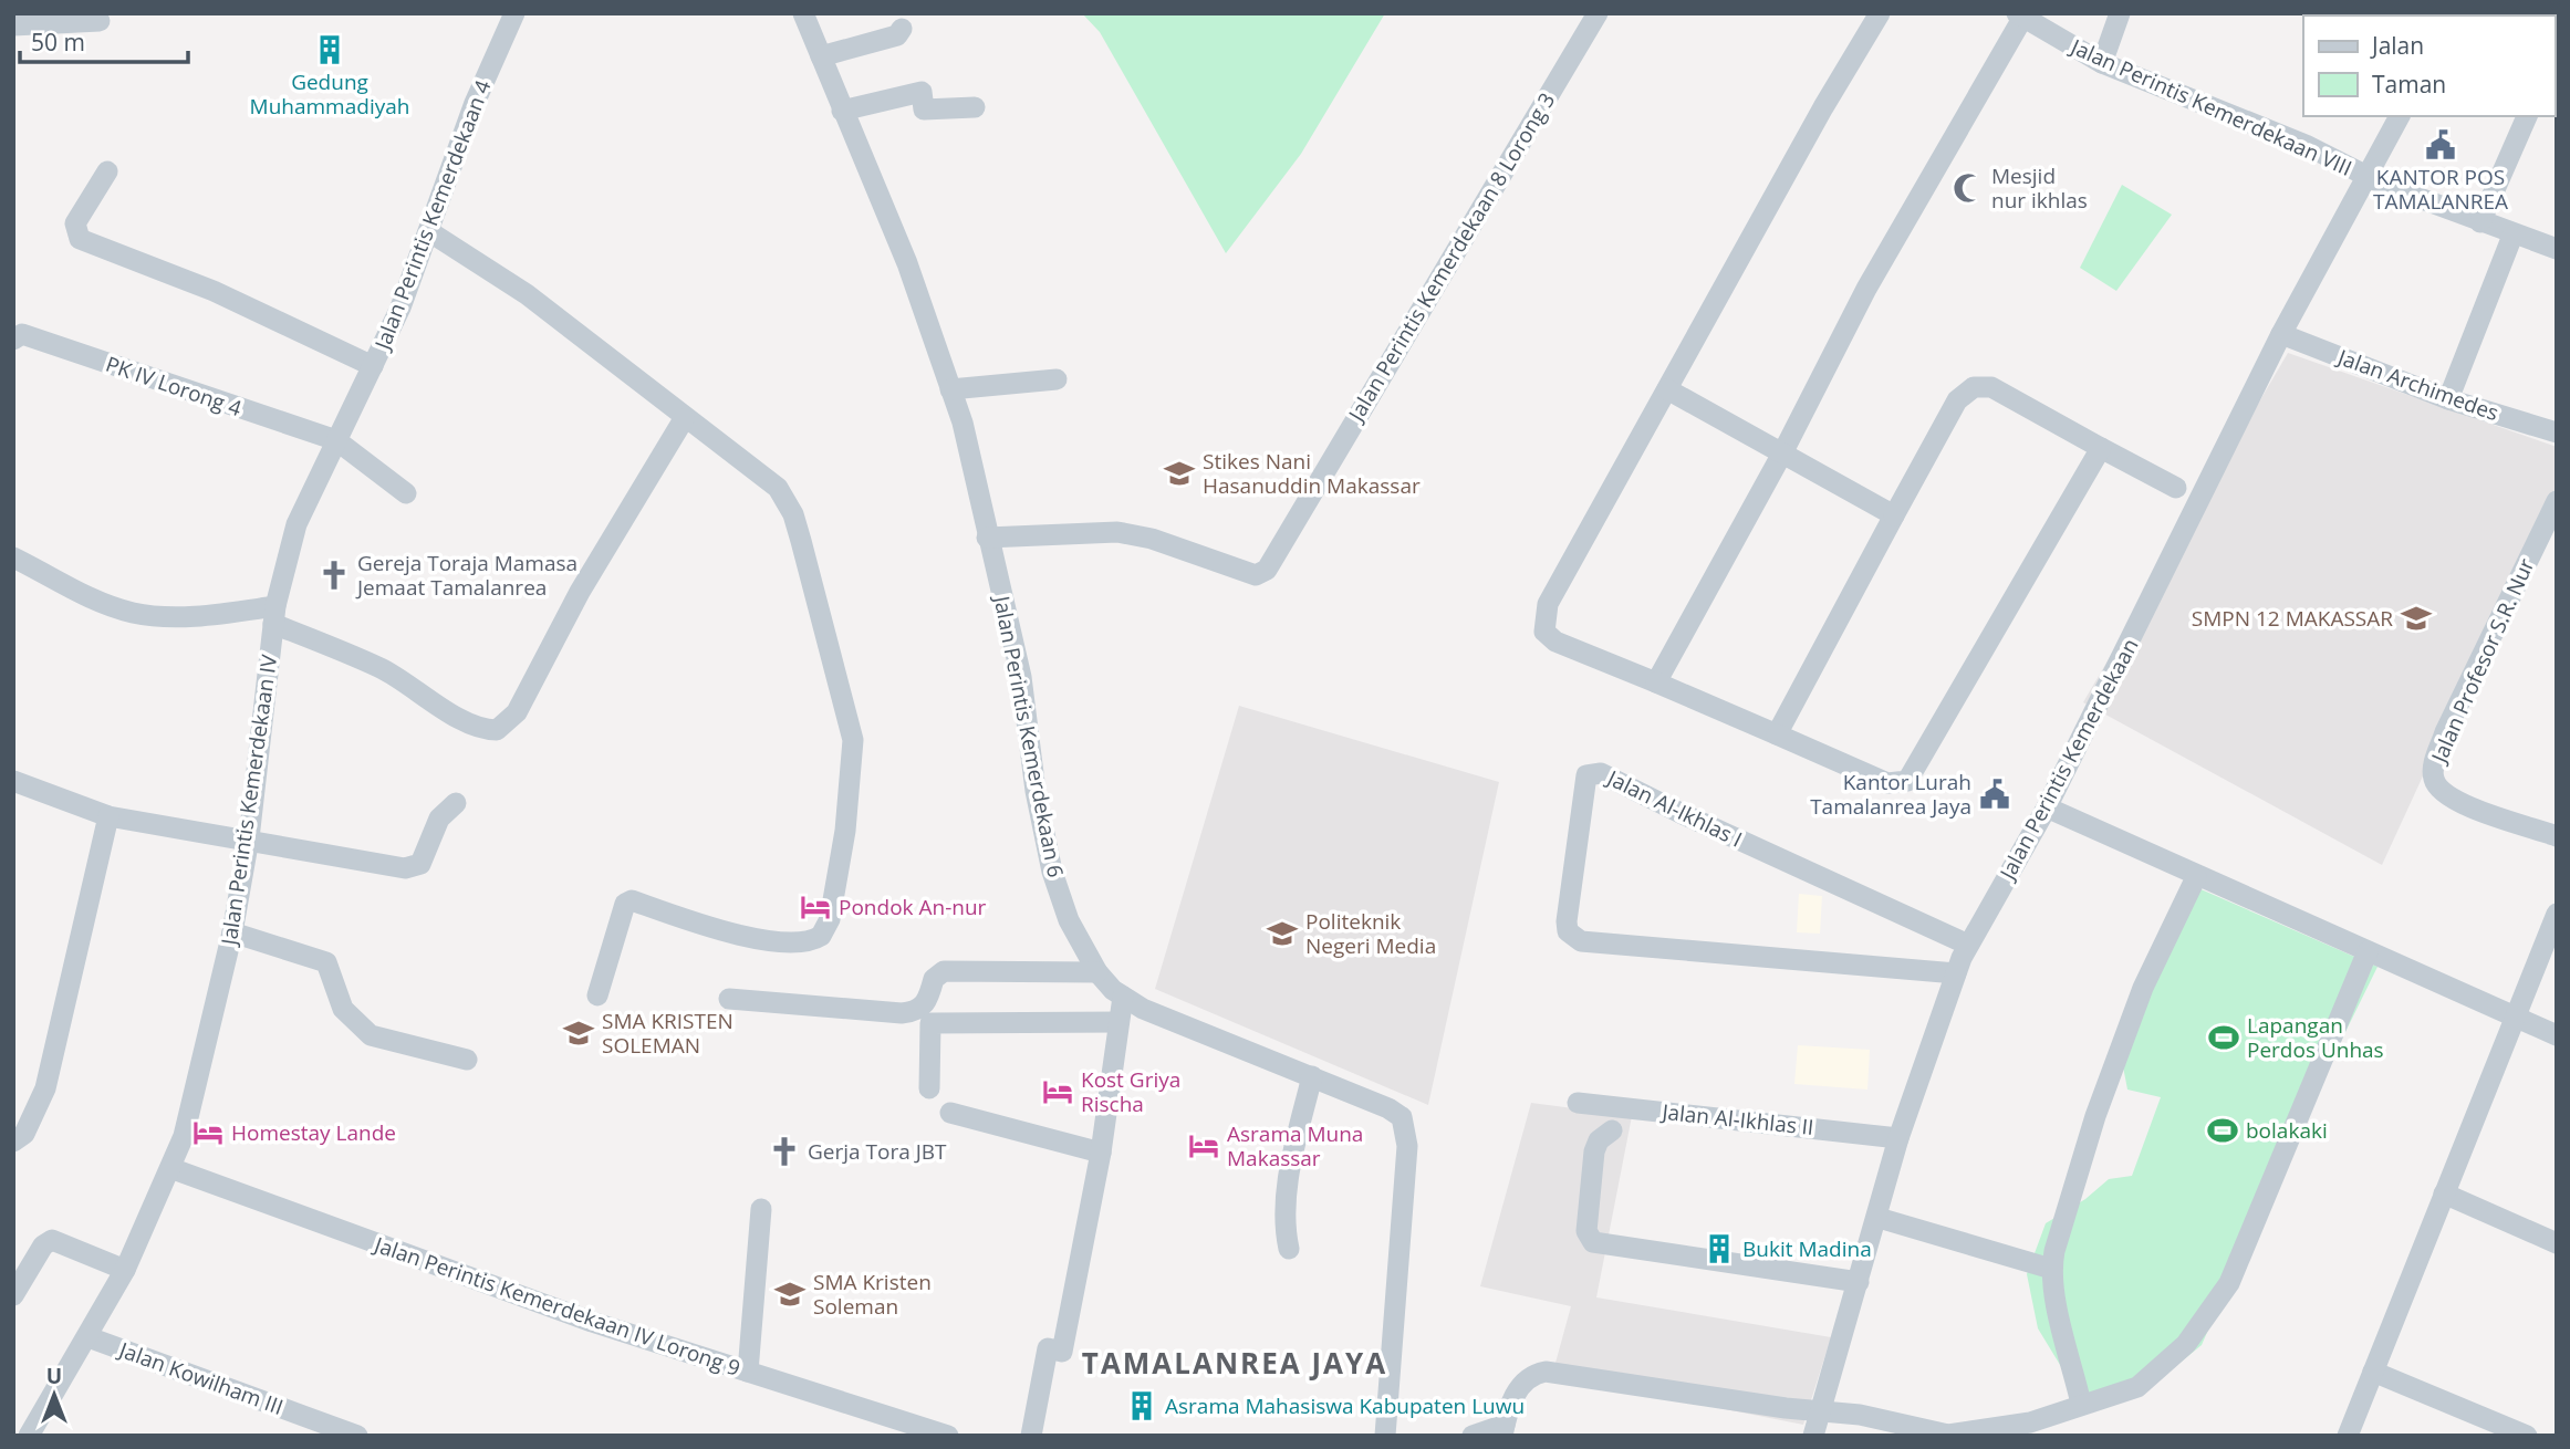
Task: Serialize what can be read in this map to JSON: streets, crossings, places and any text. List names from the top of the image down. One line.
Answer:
{"streets":{"street":["Jalan Perintis Kemerdekaan VIII","Jalan Perintis Kemerdekaan 4","Jalan Perintis Kemerdekaan 8 Lorong 3","Jalan Archimedes","PK IV Lorong 4","Jalan Profesor S.R. Nur","Jalan Perintis Kemerdekaan 6","Jalan Perintis Kemerdekaan","Jalan Perintis Kemerdekaan IV","Jalan Al-Ikhlas I","Jalan Al-Ikhlas II","Jalan Perintis Kemerdekaan IV Lorong 9","Jalan Kowilham III"]},"crossings":[["Jalan Perintis Kemerdekaan VIII","Jalan Perintis Kemerdekaan"],["Jalan Perintis Kemerdekaan 4","PK IV Lorong 4"],["Jalan Perintis Kemerdekaan 4","Jalan Perintis Kemerdekaan IV"],["Jalan Perintis Kemerdekaan 8 Lorong 3","Jalan Perintis Kemerdekaan 6"],["Jalan Archimedes","Jalan Perintis Kemerdekaan"],["Jalan Perintis Kemerdekaan","Jalan Al-Ikhlas I"],["Jalan Perintis Kemerdekaan","Jalan Al-Ikhlas II"],["Jalan Perintis Kemerdekaan IV","Jalan Perintis Kemerdekaan IV Lorong 9"],["Jalan Perintis Kemerdekaan IV","Jalan Kowilham III"]],"districts":["TAMALANREA JAYA"],"places":{"building":["Gedung Muhammadiyah","Bukit Madina","Asrama Mahasiswa Kabupaten Luwu"],"public building":["KANTOR POS TAMALANREA","Kantor Lurah Tamalanrea Jaya"],"mosque":["Mesjid nur ikhlas"],"school or university":["Stikes Nani Hasanuddin Makassar","SMPN 12 MAKASSAR","Politeknik Negeri Media","SMA KRISTEN SOLEMAN","SMA Kristen Soleman"],"church":["Gereja Toraja Mamasa Jemaat Tamalanrea","Gerja Tora JBT"],"hotel":["Pondok An-nur","Kost Griya Rischa","Homestay Lande","Asrama Muna Makassar"],"sports":["Lapangan Perdos Unhas","bolakaki"]},"legend":["Jalan","Taman"],"scale_bar":"50 m","north":"top"}
